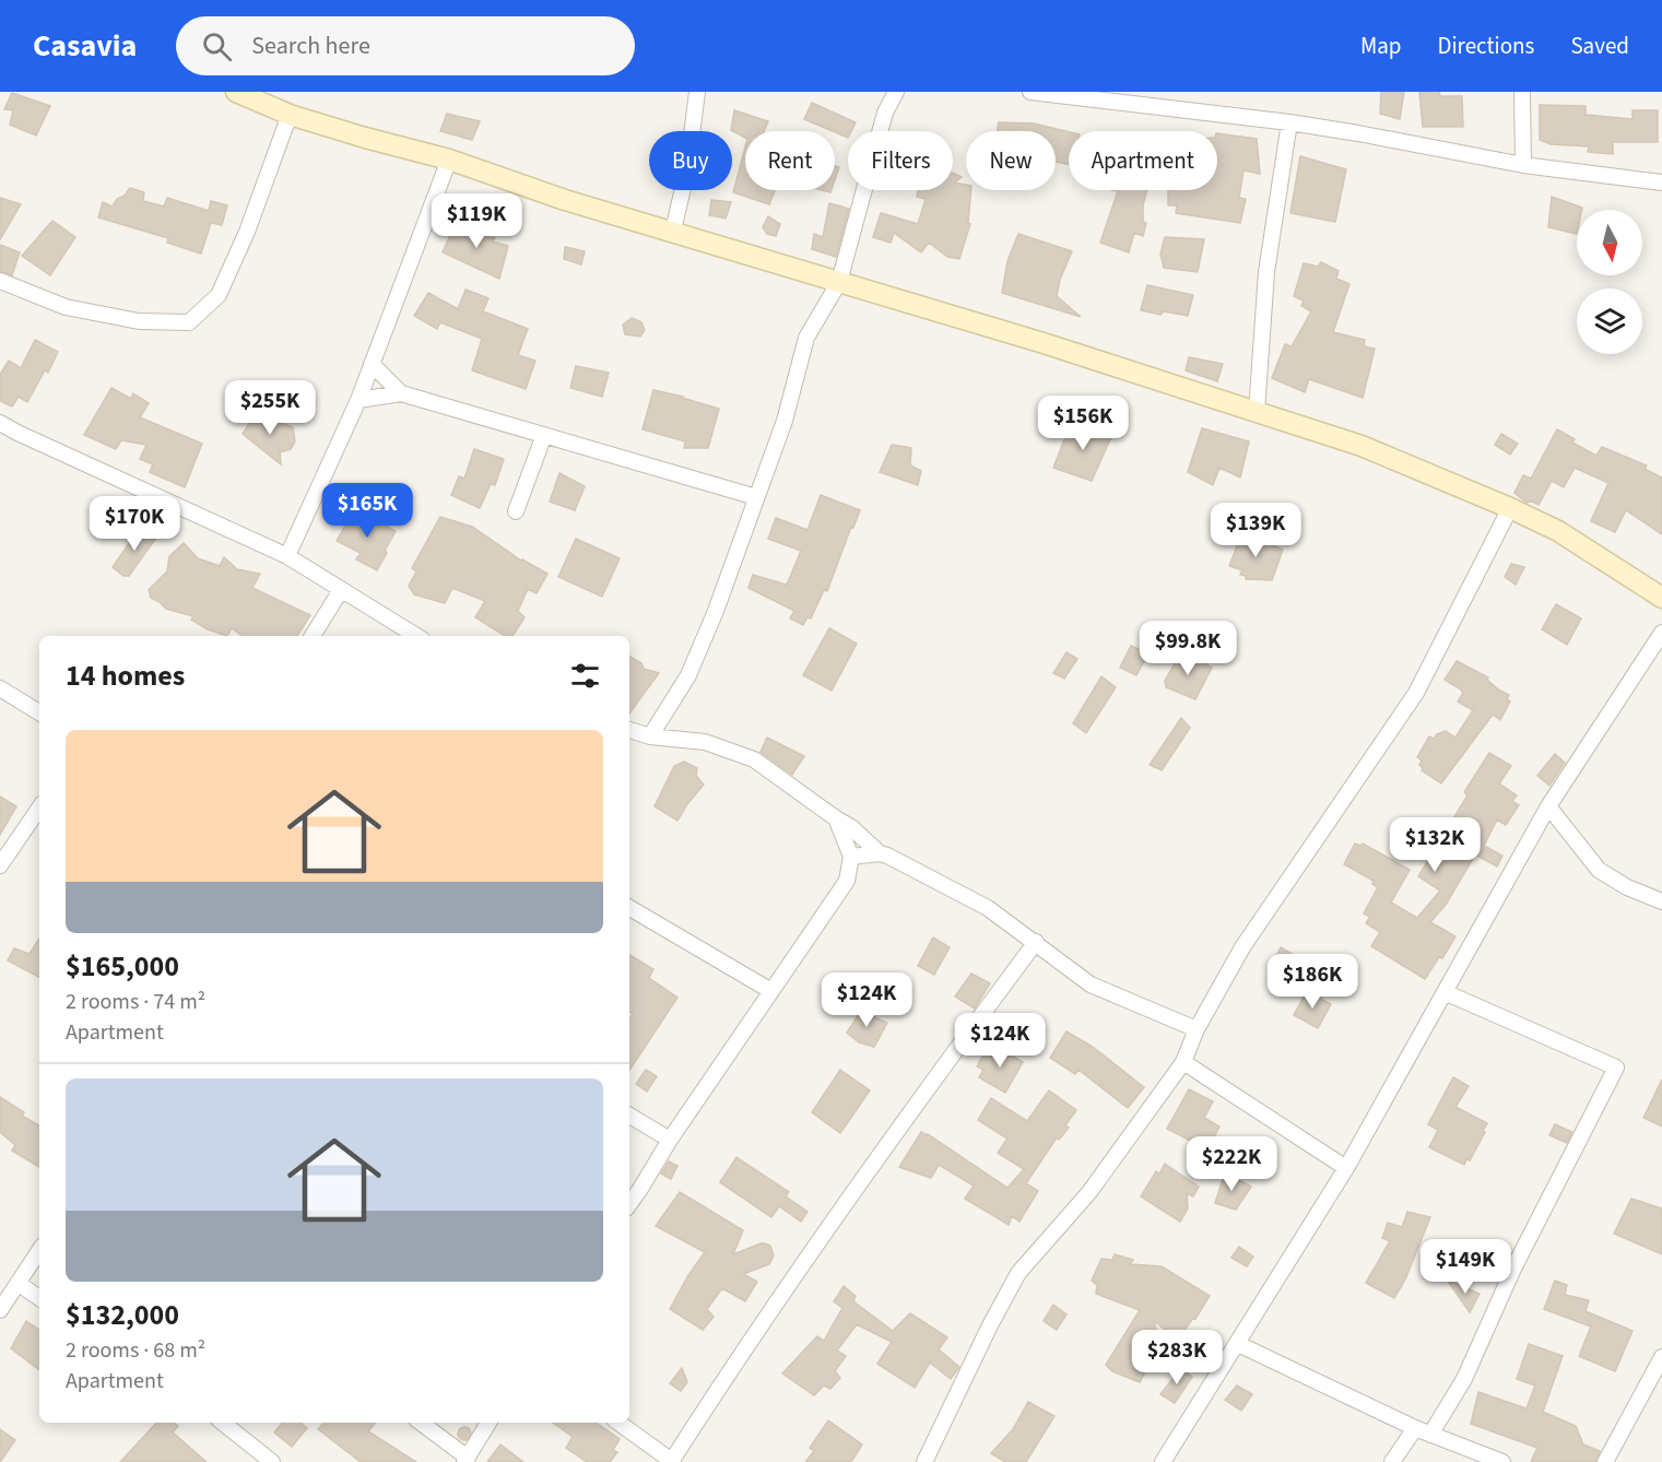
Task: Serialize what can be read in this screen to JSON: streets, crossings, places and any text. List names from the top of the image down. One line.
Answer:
{"north":"bottom","page":{"header":"Casavia","search":"Search here","nav":["Map","Directions","Saved"],"chip":["Buy","Rent","Filters","New","Apartment"],"price":["$119K","$255K","$156K","$165K","$170K","$139K","$99.8K","$132K","$186K","$124K","$124K","$222K","$149K","$283K"],"heading":"14 homes","list":[{"name":"$165,000","note":"2 rooms · 74 m² · Apartment"},{"name":"$132,000","note":"2 rooms · 68 m² · Apartment"}]}}
